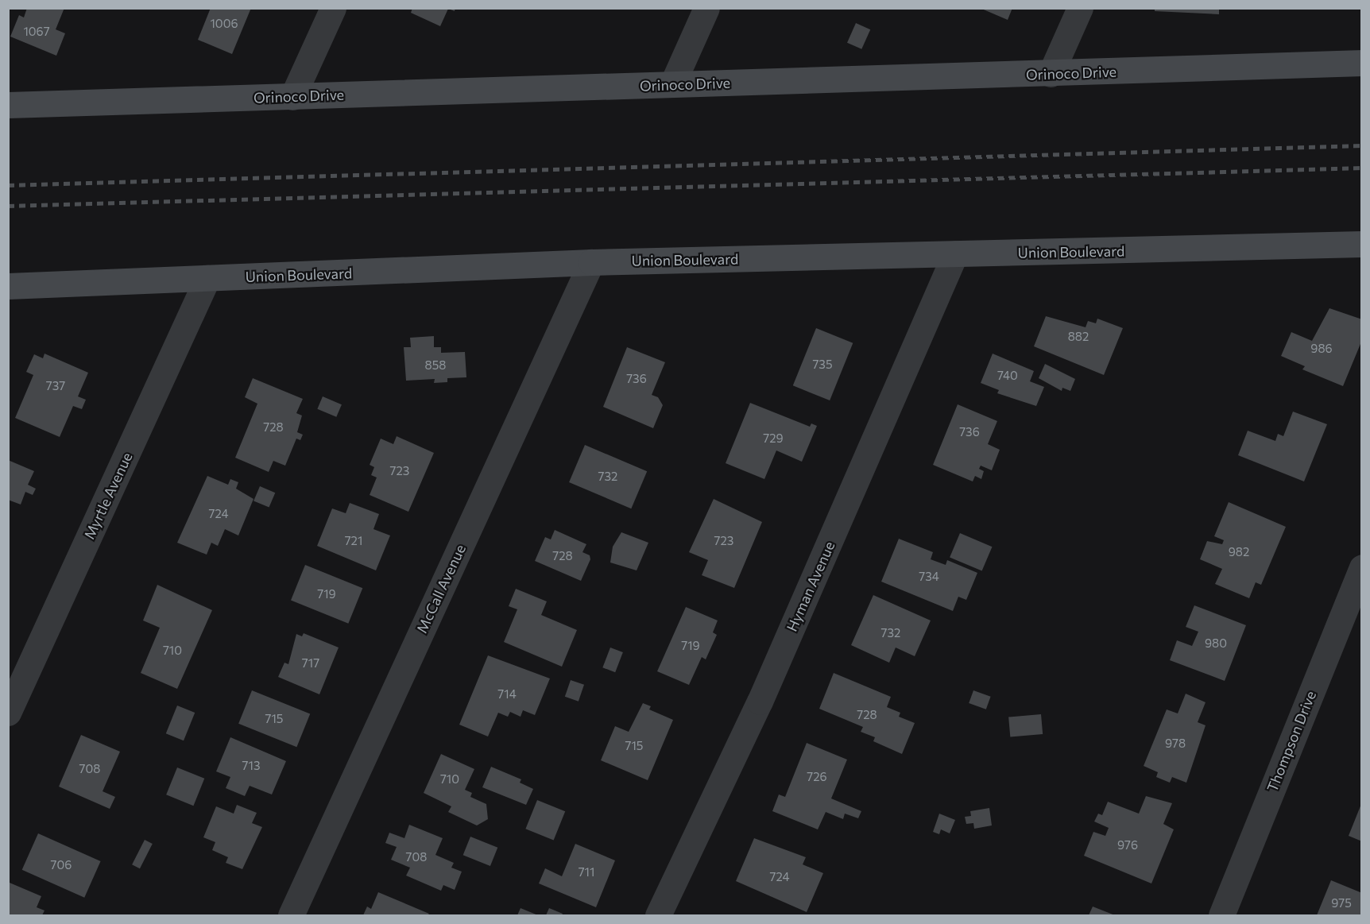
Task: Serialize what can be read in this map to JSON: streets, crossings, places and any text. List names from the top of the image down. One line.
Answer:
{"streets":{"street":["Orinoco Drive","Union Boulevard","Myrtle Avenue","Hyman Avenue","McCall Avenue","Thompson Drive"]},"crossings":[["Union Boulevard","Myrtle Avenue"],["Union Boulevard","Hyman Avenue"],["Union Boulevard","McCall Avenue"]],"house_numbers":["1006","1067","882","986","735","858","740","736","737","728","736","729","723","732","724","721","723","982","728","734","719","732","980","719","710","717","714","728","715","978","715","713","708","726","710","976","708","706","711","724","975"]}
